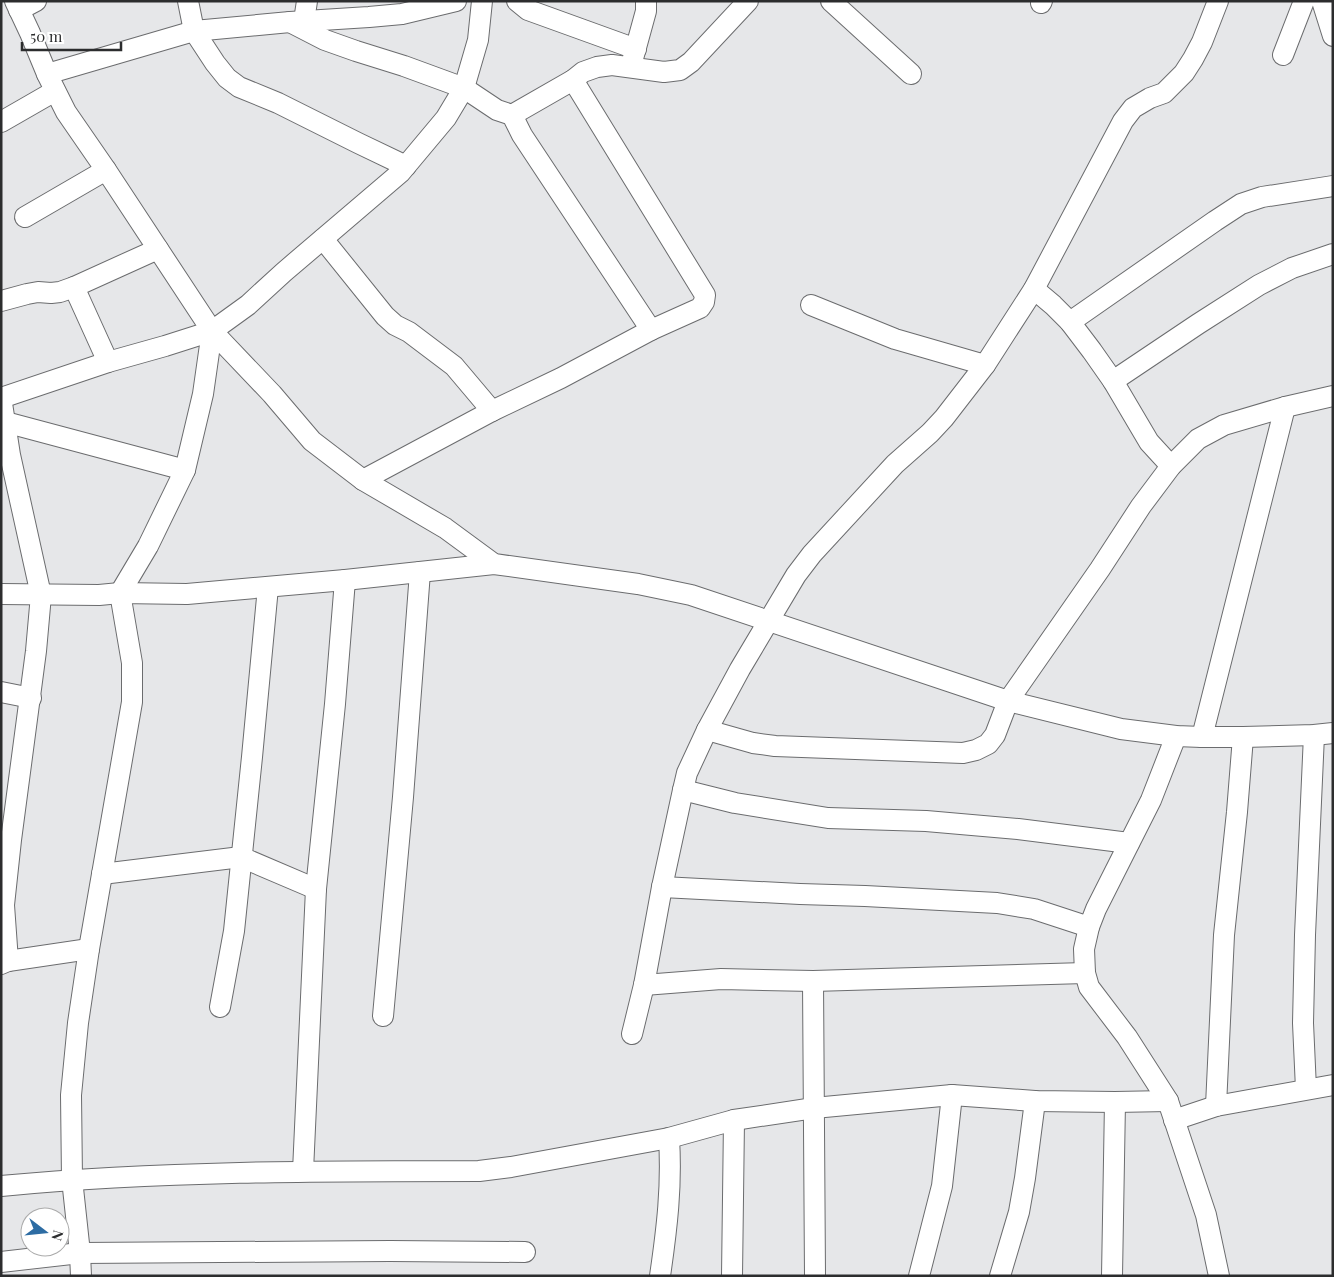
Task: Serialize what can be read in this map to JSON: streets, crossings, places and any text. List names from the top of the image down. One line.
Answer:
{"scale_bar":"50 m","north":"right"}
